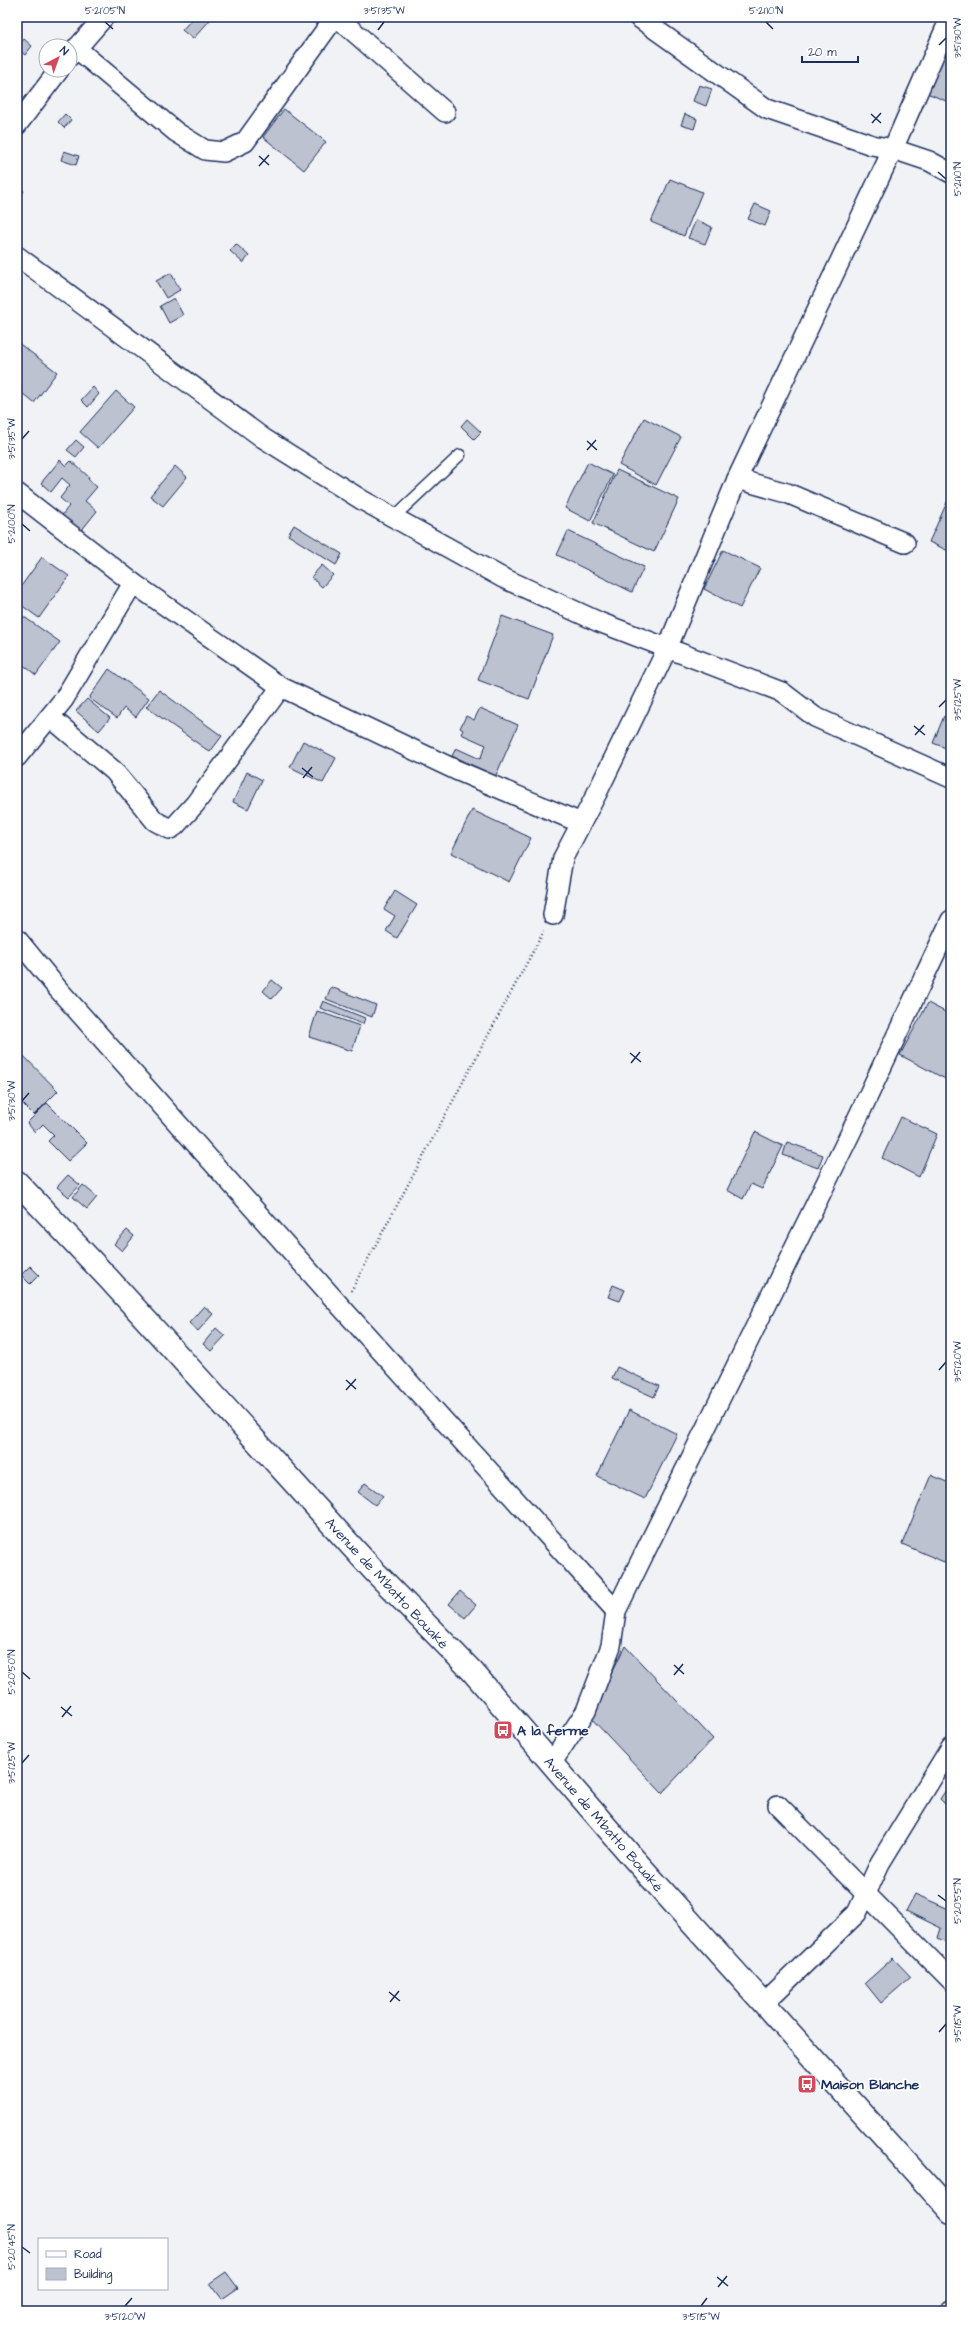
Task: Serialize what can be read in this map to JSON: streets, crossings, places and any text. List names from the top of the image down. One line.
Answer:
{"streets":{"street":["Avenue de M'batto Bouaké"]},"places":{"bus stop":["A la ferme","Maison Blanche"]},"legend":["Road","Building"],"scale_bar":"20 m","north":"top right","coordinates":["5°21'05\"N","3°51'35\"W","5°21'10\"N","3°51'30\"W","5°21'00\"N","3°51'25\"W","3°51'20\"W","5°20'50\"N","5°20'55\"N","3°51'15\"W","5°20'45\"N"]}
